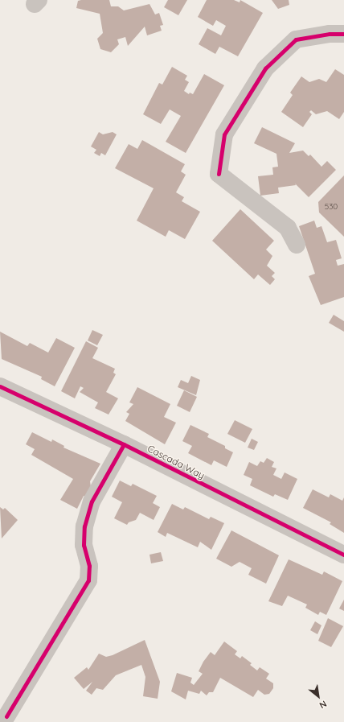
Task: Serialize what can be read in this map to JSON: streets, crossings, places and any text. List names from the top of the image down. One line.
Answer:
{"streets":{"street":["Cascada Way"]},"house_numbers":["530"],"north":"bottom right"}
